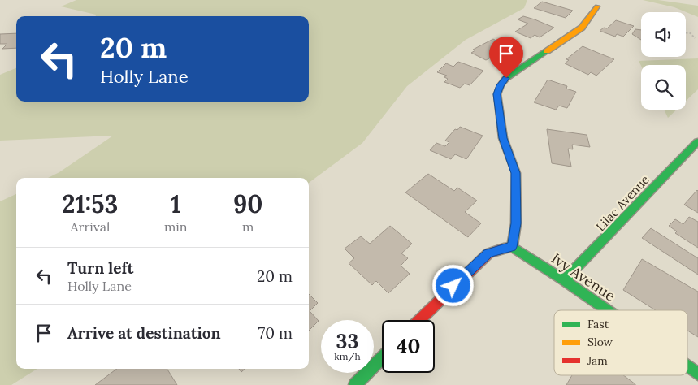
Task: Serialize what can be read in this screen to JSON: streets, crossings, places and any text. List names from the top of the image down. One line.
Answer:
{"streets":{"street":["Lilac Avenue","Ivy Avenue"]},"crossings":[["Lilac Avenue","Ivy Avenue"]],"legend":["Fast","Slow","Jam"],"page":{"turn":["20 m","Holly Lane"],"eta":["21:53","Arrival","1","min","90","m"],"list":[{"name":"Turn left","note":"Holly Lane","value":"20 m"},{"name":"Arrive at destination","value":"70 m"}],"speed":"33 km/h","limit":"40"}}
